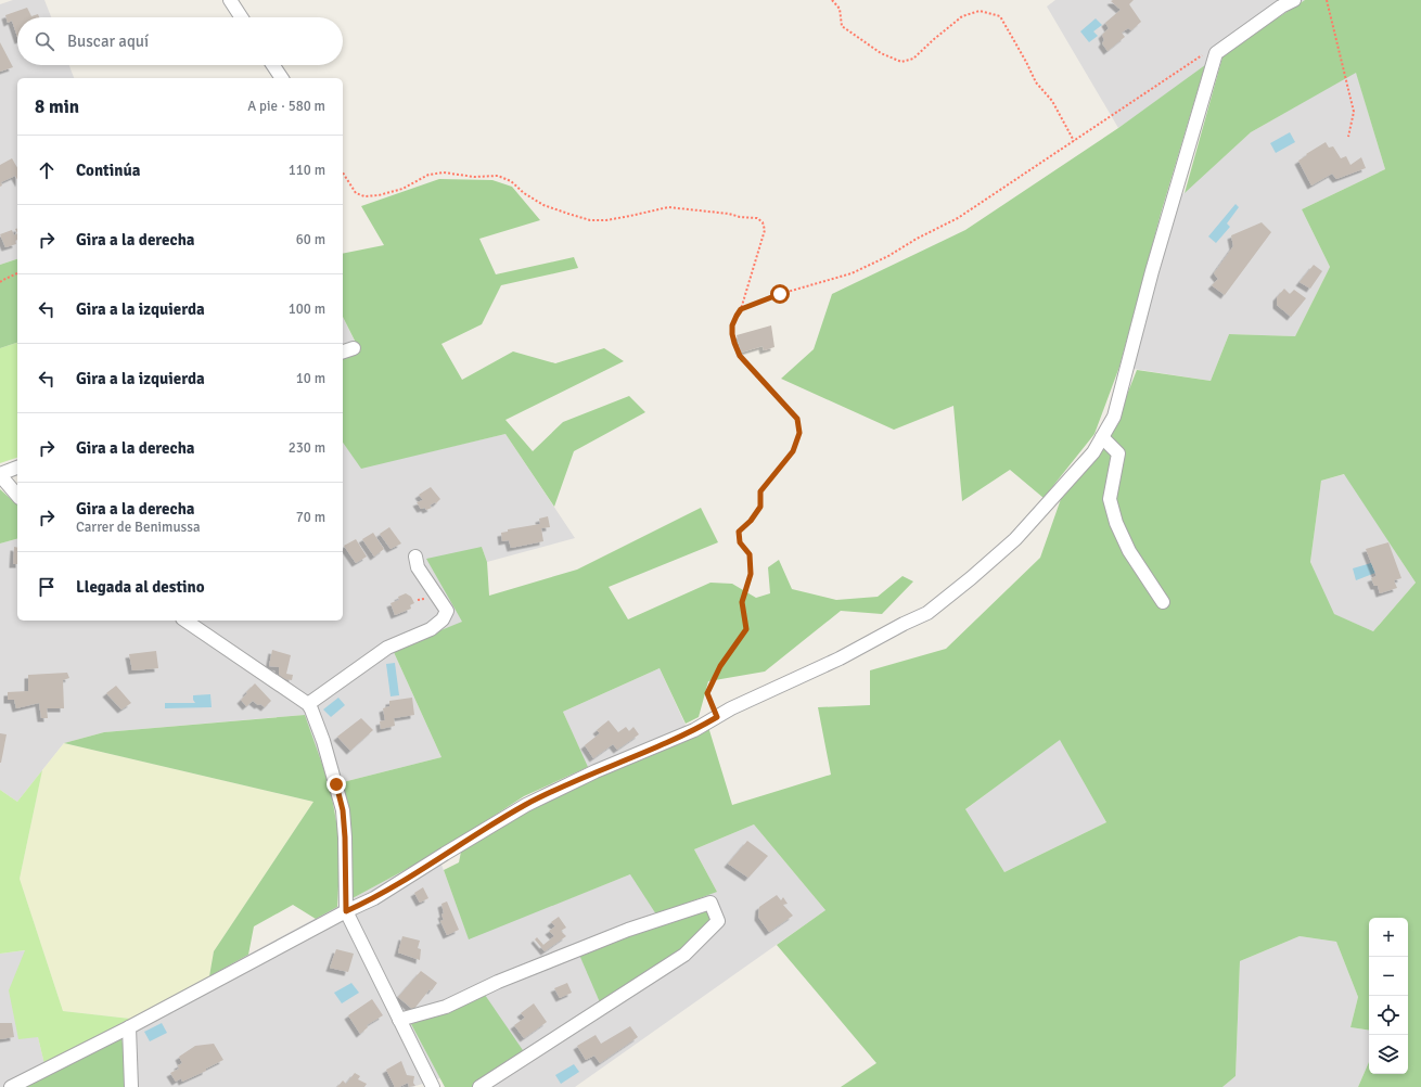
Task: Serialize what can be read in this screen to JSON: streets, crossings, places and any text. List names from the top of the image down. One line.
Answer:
{"page":{"search":"Buscar aquí","heading":["8 min","A pie · 580 m"],"list":[["Continúa","110 m"],["Gira a la derecha","60 m"],["Gira a la izquierda","100 m"],["Gira a la izquierda","10 m"],["Gira a la derecha","230 m"],["Gira a la derecha","Carrer de Benimussa","70 m"],"Llegada al destino"],"map_buttons":["+","−"]}}
